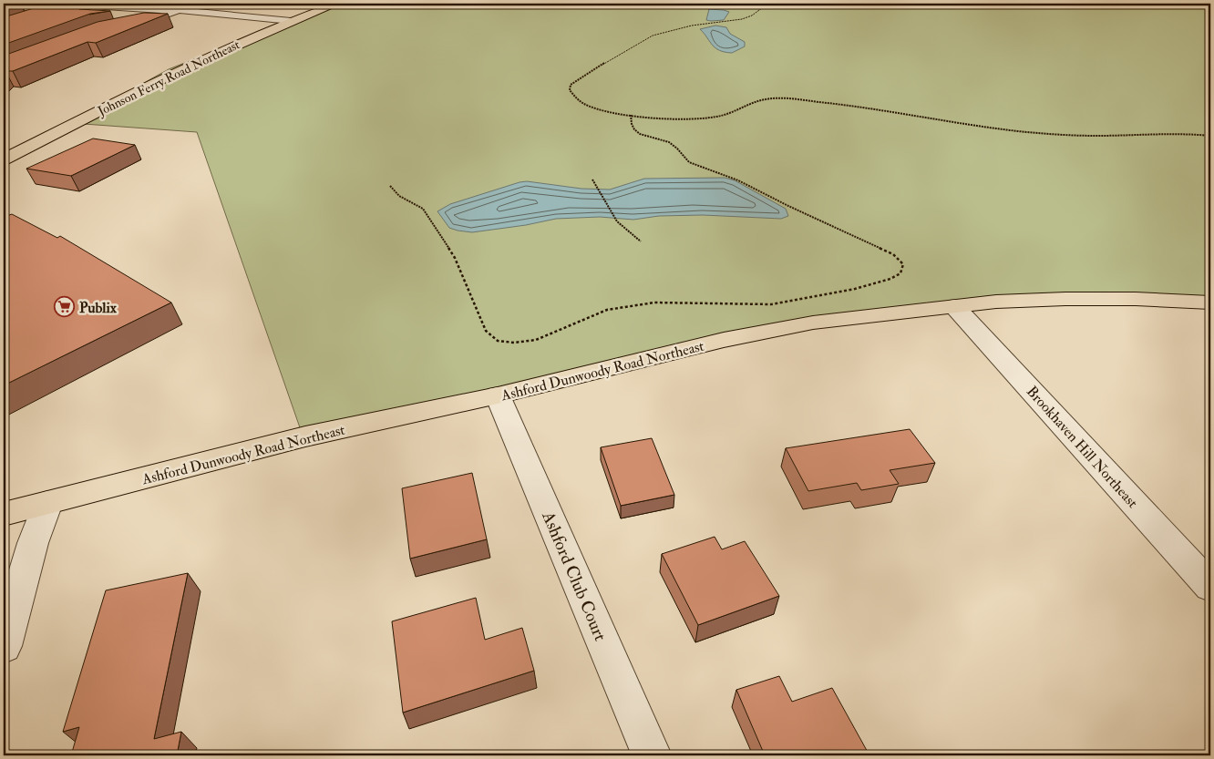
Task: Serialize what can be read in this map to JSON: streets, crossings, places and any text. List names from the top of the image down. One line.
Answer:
{"streets":{"main road":["Johnson Ferry Road Northeast","Ashford Dunwoody Road Northeast"],"street":["Brookhaven Hill Northeast","Ashford Club Court"]},"crossings":[["Ashford Dunwoody Road Northeast","Brookhaven Hill Northeast"],["Ashford Dunwoody Road Northeast","Ashford Club Court"]],"places":{"supermarket":["Publix"]}}
